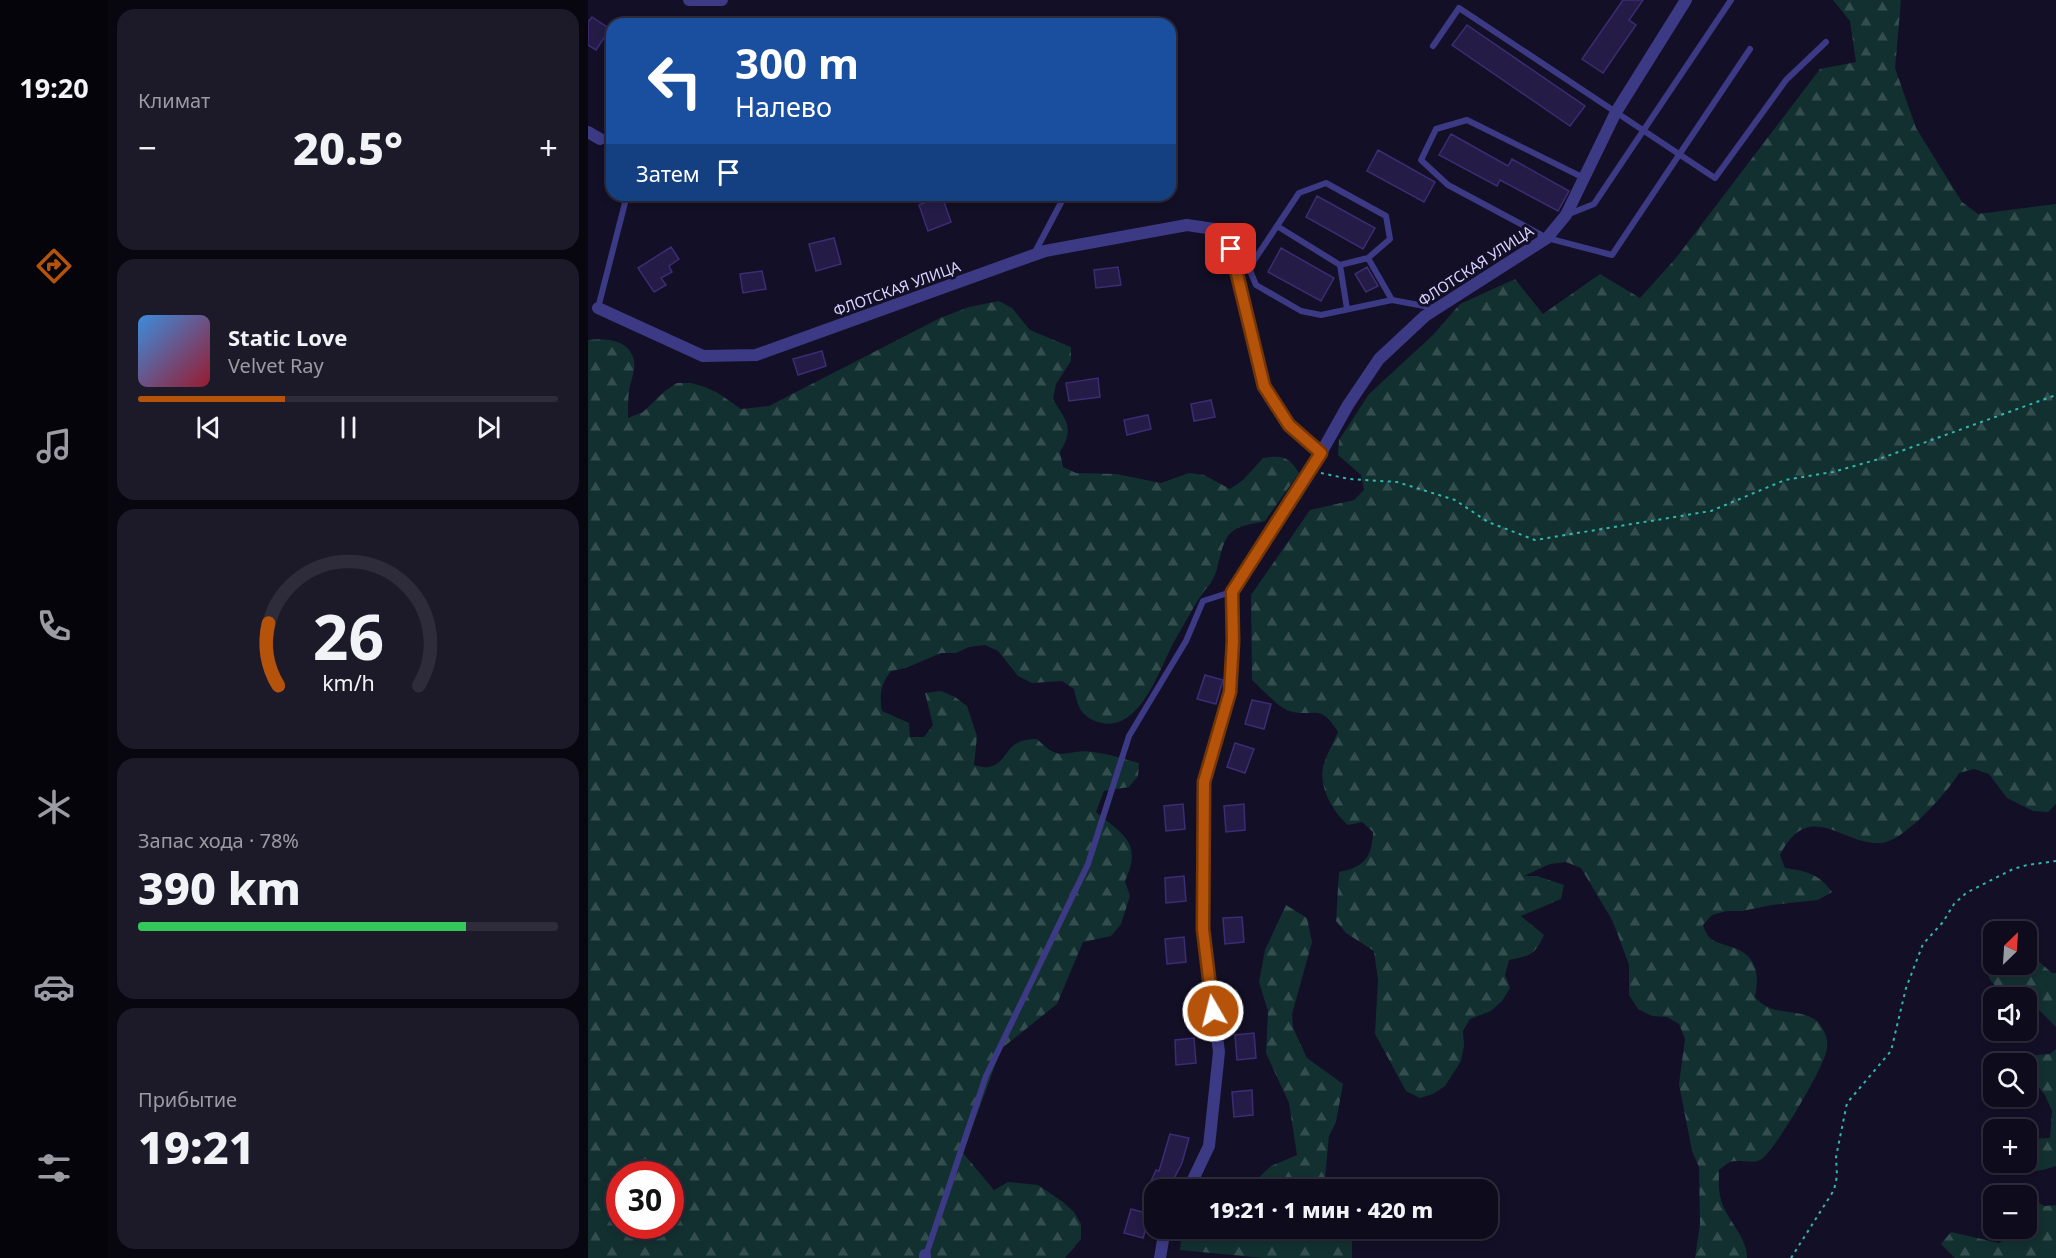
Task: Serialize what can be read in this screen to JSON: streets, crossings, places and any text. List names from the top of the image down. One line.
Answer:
{"streets":{"street":["ФЛОТСКАЯ УЛИЦА"]},"north":"top right","page":{"tabs":"19:20","tile":["Климат",["Запас хода · 78%","390 km"],["Прибытие","19:21"]],"turn":["300 m","Налево"],"heat":["−","20.5°","+"],"then":"Затем","song":["Static Love","Velvet Ray"],"map_buttons":["+","−"],"limit":"30","trip":"19:21 · 1 мин · 420 m","gauge":["26","km/h"]}}
